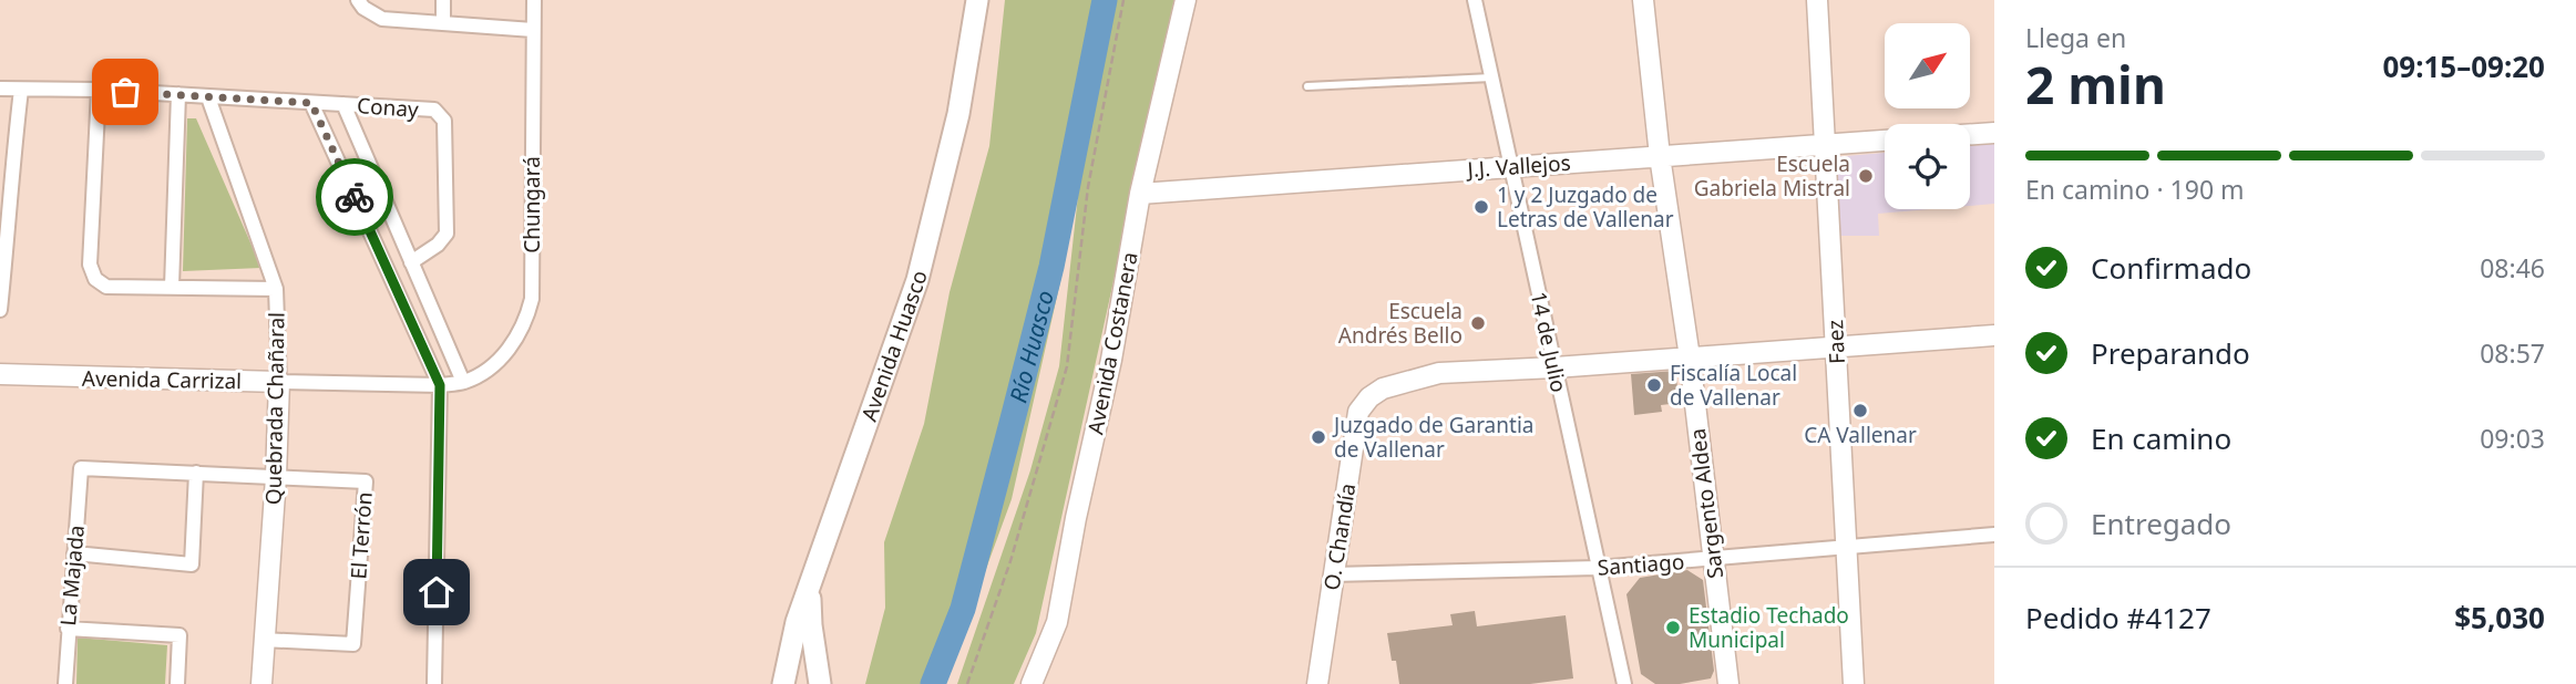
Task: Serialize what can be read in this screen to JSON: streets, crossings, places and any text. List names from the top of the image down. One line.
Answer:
{"streets":{"main road":["Avenida Huasco"],"street":["Conay","J.J. Vallejos","Chungará","14 de Julio","Faez","Avenida Costanera","Avenida Carrizal","Quebrada Chañaral","Sargento Aldea","El Terrón","O. Chandía","Santiago","La Majada"]},"crossings":[["Conay","Quebrada Chañaral"],["J.J. Vallejos","14 de Julio"],["J.J. Vallejos","Faez"],["J.J. Vallejos","Avenida Costanera"],["J.J. Vallejos","Sargento Aldea"],["Chungará","Avenida Carrizal"],["14 de Julio","O. Chandía"],["14 de Julio","Santiago"],["Faez","O. Chandía"],["Faez","Santiago"],["Avenida Carrizal","Quebrada Chañaral"],["Quebrada Chañaral","El Terrón"],["Sargento Aldea","O. Chandía"],["Sargento Aldea","Santiago"],["El Terrón","La Majada"],["O. Chandía","Santiago"]],"water":["Río Huasco"],"places":["Escuela Gabriela Mistral","1 y 2 Juzgado de Letras de Vallenar","Escuela Andrés Bello","Fiscalía Local de Vallenar","CA Vallenar","Juzgado de Garantia de Vallenar","Estadio Techado Municipal"],"north":"top right","page":{"heading":["2 min","Llega en","09:15–09:20"],"panel":["Pedido #4127","$5,030"],"bar":"En camino · 190 m","list":[["Confirmado","08:46"],["Preparando","08:57"],["En camino","09:03"],"Entregado"]}}
